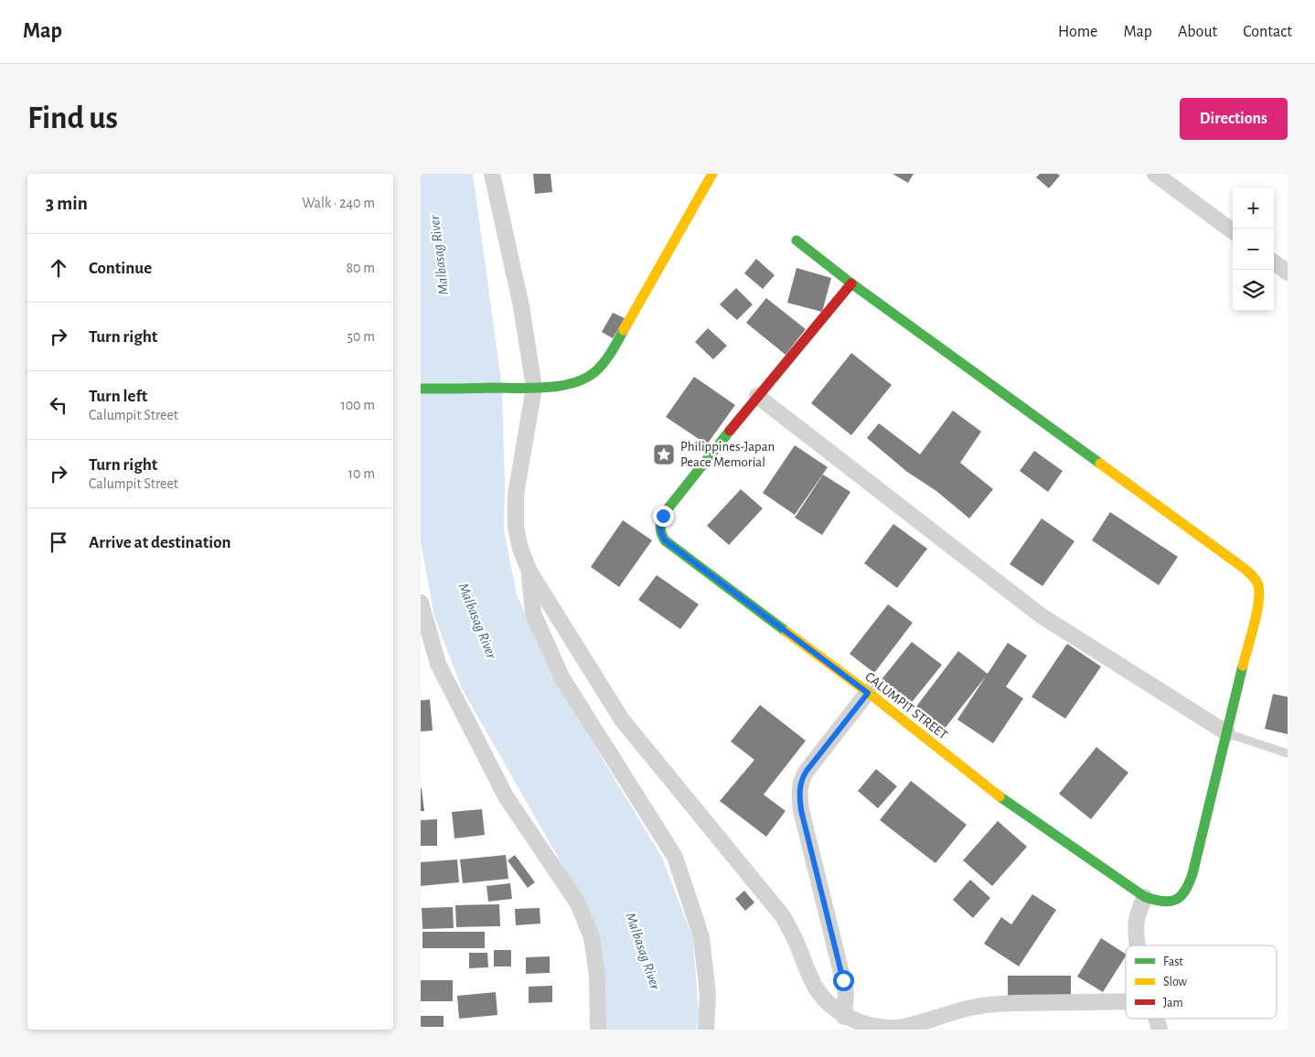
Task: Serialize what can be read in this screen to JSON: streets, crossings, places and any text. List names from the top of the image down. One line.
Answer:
{"streets":{"street":["CALUMPIT STREET"]},"water":["Malbasag River"],"places":{"place":["Philippines-Japan Peace Memorial"]},"legend":["Fast","Slow","Jam"],"page":{"header":"Map","nav":["Home","Map","About","Contact"],"buttons":"Directions","title":"Find us","heading":["3 min","Walk · 240 m"],"map_buttons":["+","−"],"list":[["Continue","80 m"],["Turn right","50 m"],["Turn left","Calumpit Street","100 m"],["Turn right","Calumpit Street","10 m"],"Arrive at destination"]}}
